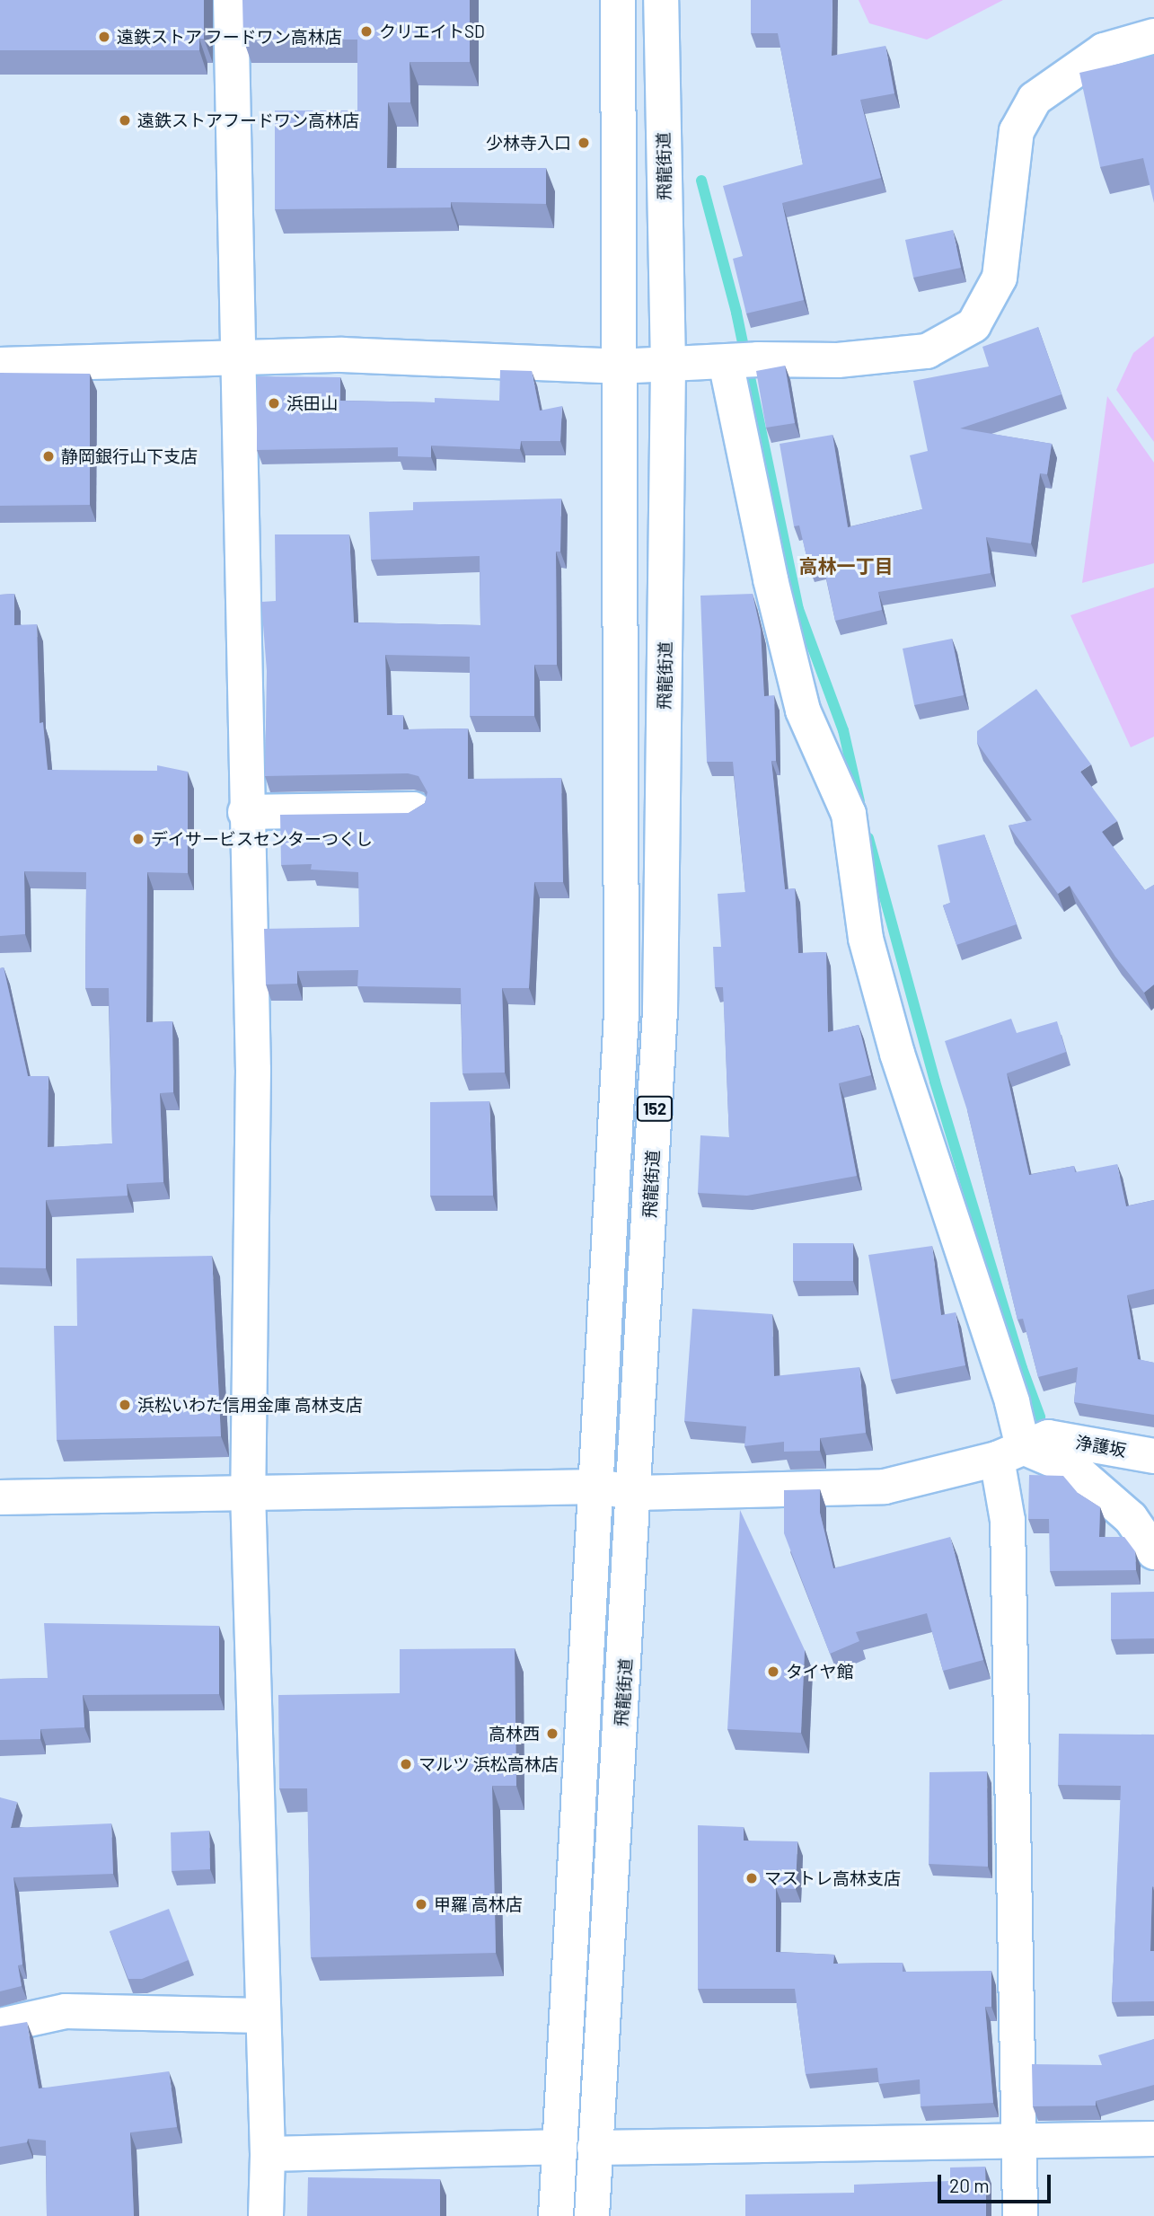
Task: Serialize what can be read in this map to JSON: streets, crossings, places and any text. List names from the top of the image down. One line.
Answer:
{"streets":{"main road":["飛龍街道","152","浄護坂"]},"districts":["高林一丁目"],"places":["クリエイトSD","遠鉄ストア フードワン高林店","遠鉄ストアフードワン高林店","少林寺入口","浜田山","静岡銀行山下支店","デイサービスセンターつくし","浜松いわた信用金庫 高林支店","タイヤ館","高林西","マルツ 浜松高林店","マストレ高林支店","甲羅 高林店"],"scale_bar":"20 m"}
